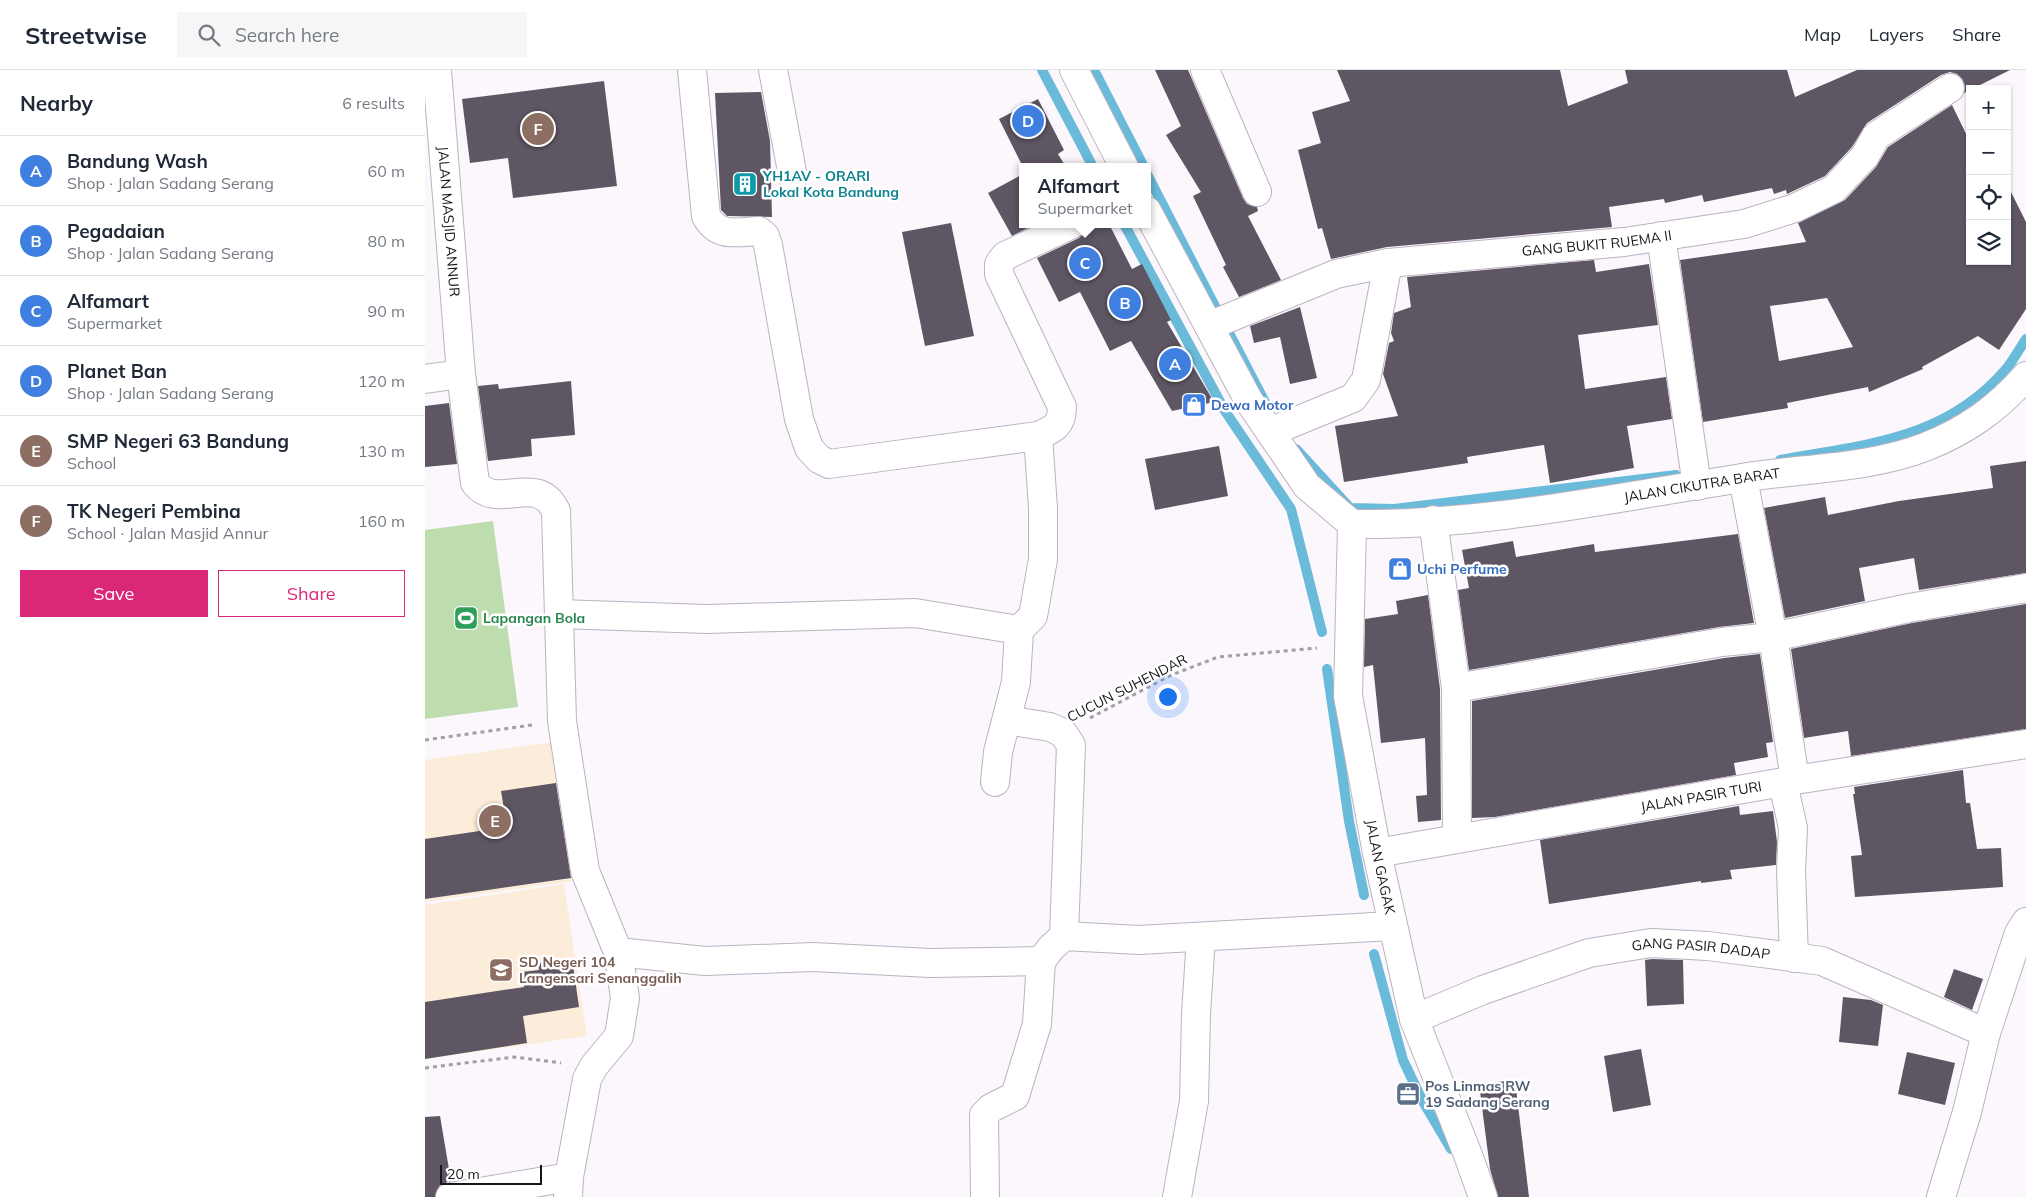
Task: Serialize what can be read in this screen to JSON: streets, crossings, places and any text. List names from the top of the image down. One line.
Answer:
{"streets":{"street":["JALAN MASJID ANNUR","GANG BUKIT RUEMA II","JALAN CIKUTRA BARAT","JALAN PASIR TURI","JALAN GAGAK","GANG PASIR DADAP"],"path":["CUCUN SUHENDAR"]},"crossings":[["JALAN CIKUTRA BARAT","JALAN GAGAK"],["CUCUN SUHENDAR","JALAN GAGAK"],["JALAN PASIR TURI","JALAN GAGAK"],["JALAN GAGAK","GANG PASIR DADAP"]],"places":{"building":["YH1AV - ORARI Lokal Kota Bandung"],"shop":["Dewa Motor","Uchi Perfume"],"sports":["Lapangan Bola"],"school or university":["SD Negeri 104 Langensari Senanggalih"],"office":["Pos Linmas RW 19 Sadang Serang"]},"scale_bar":"20 m","page":{"header":"Streetwise","search":"Search here","nav":["Map","Layers","Share"],"heading":["Nearby","6 results"],"map_buttons":["+","−"],"pins":["D","F","C","B","A","E"],"list":[{"mark":"A","name":"Bandung Wash","note":"Shop · Jalan Sadang Serang","value":"60 m"},{"mark":"B","name":"Pegadaian","note":"Shop · Jalan Sadang Serang","value":"80 m"},{"mark":"C","name":"Alfamart","note":"Supermarket","value":"90 m"},{"mark":"D","name":"Planet Ban","note":"Shop · Jalan Sadang Serang","value":"120 m"},{"mark":"E","name":"SMP Negeri 63 Bandung","note":"School","value":"130 m"},{"mark":"F","name":"TK Negeri Pembina","note":"School · Jalan Masjid Annur","value":"160 m"}],"popup":["Alfamart","Supermarket"],"buttons":["Save","Share"],"scale":"20 m"}}
